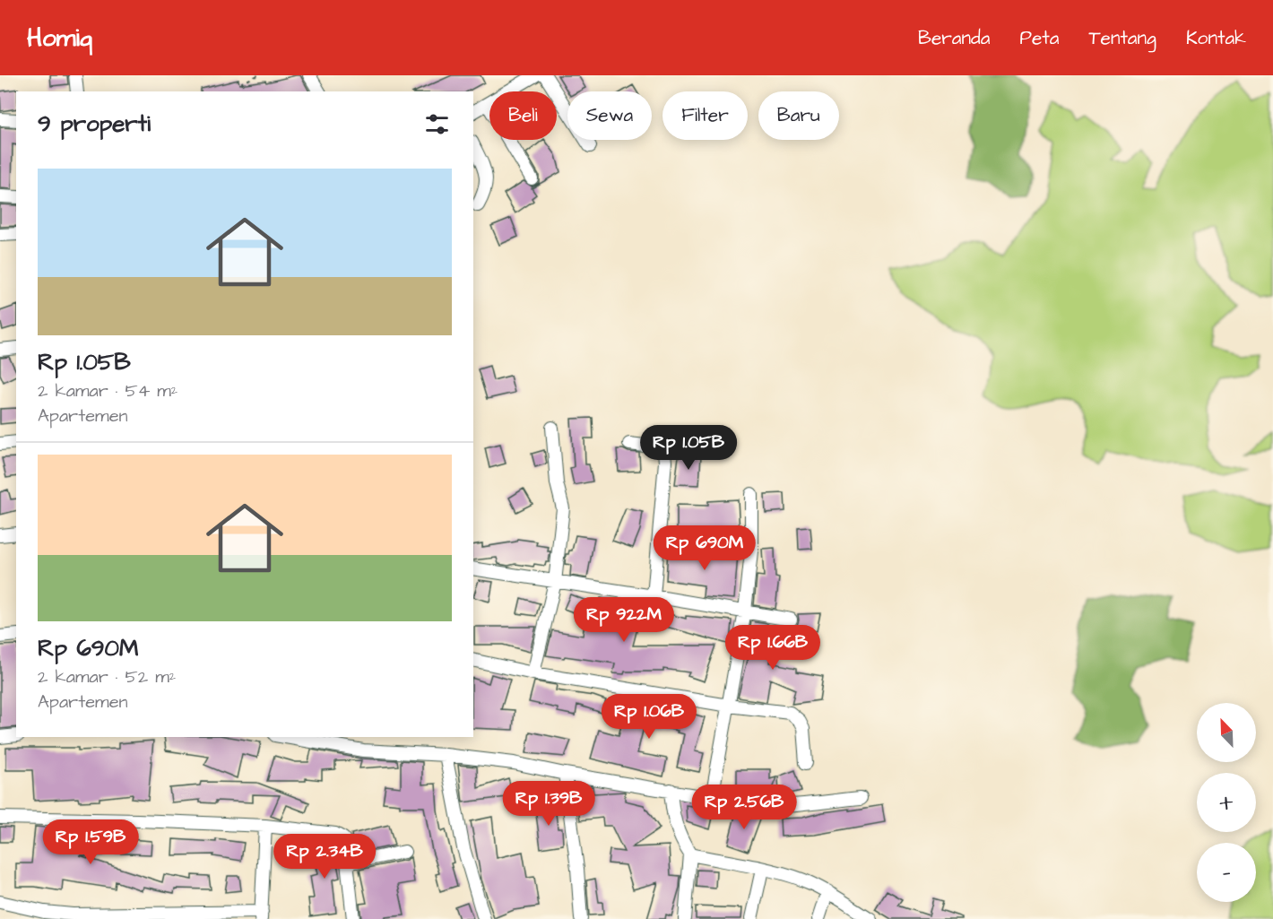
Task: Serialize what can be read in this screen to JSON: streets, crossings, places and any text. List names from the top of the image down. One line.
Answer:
{"north":"top left","page":{"header":"Homiq","nav":["Beranda","Peta","Tentang","Kontak"],"chip":["Beli","Sewa","Filter","Baru"],"heading":"9 properti","list":[{"name":"Rp 1.05B","note":"2 kamar · 54 m² · Apartemen"},{"name":"Rp 690M","note":"2 kamar · 52 m² · Apartemen"}],"price":["Rp 1.05B","Rp 690M","Rp 922M","Rp 1.66B","Rp 1.06B","Rp 1.39B","Rp 2.56B","Rp 1.59B","Rp 2.34B"],"map_buttons":["+","−"]}}
